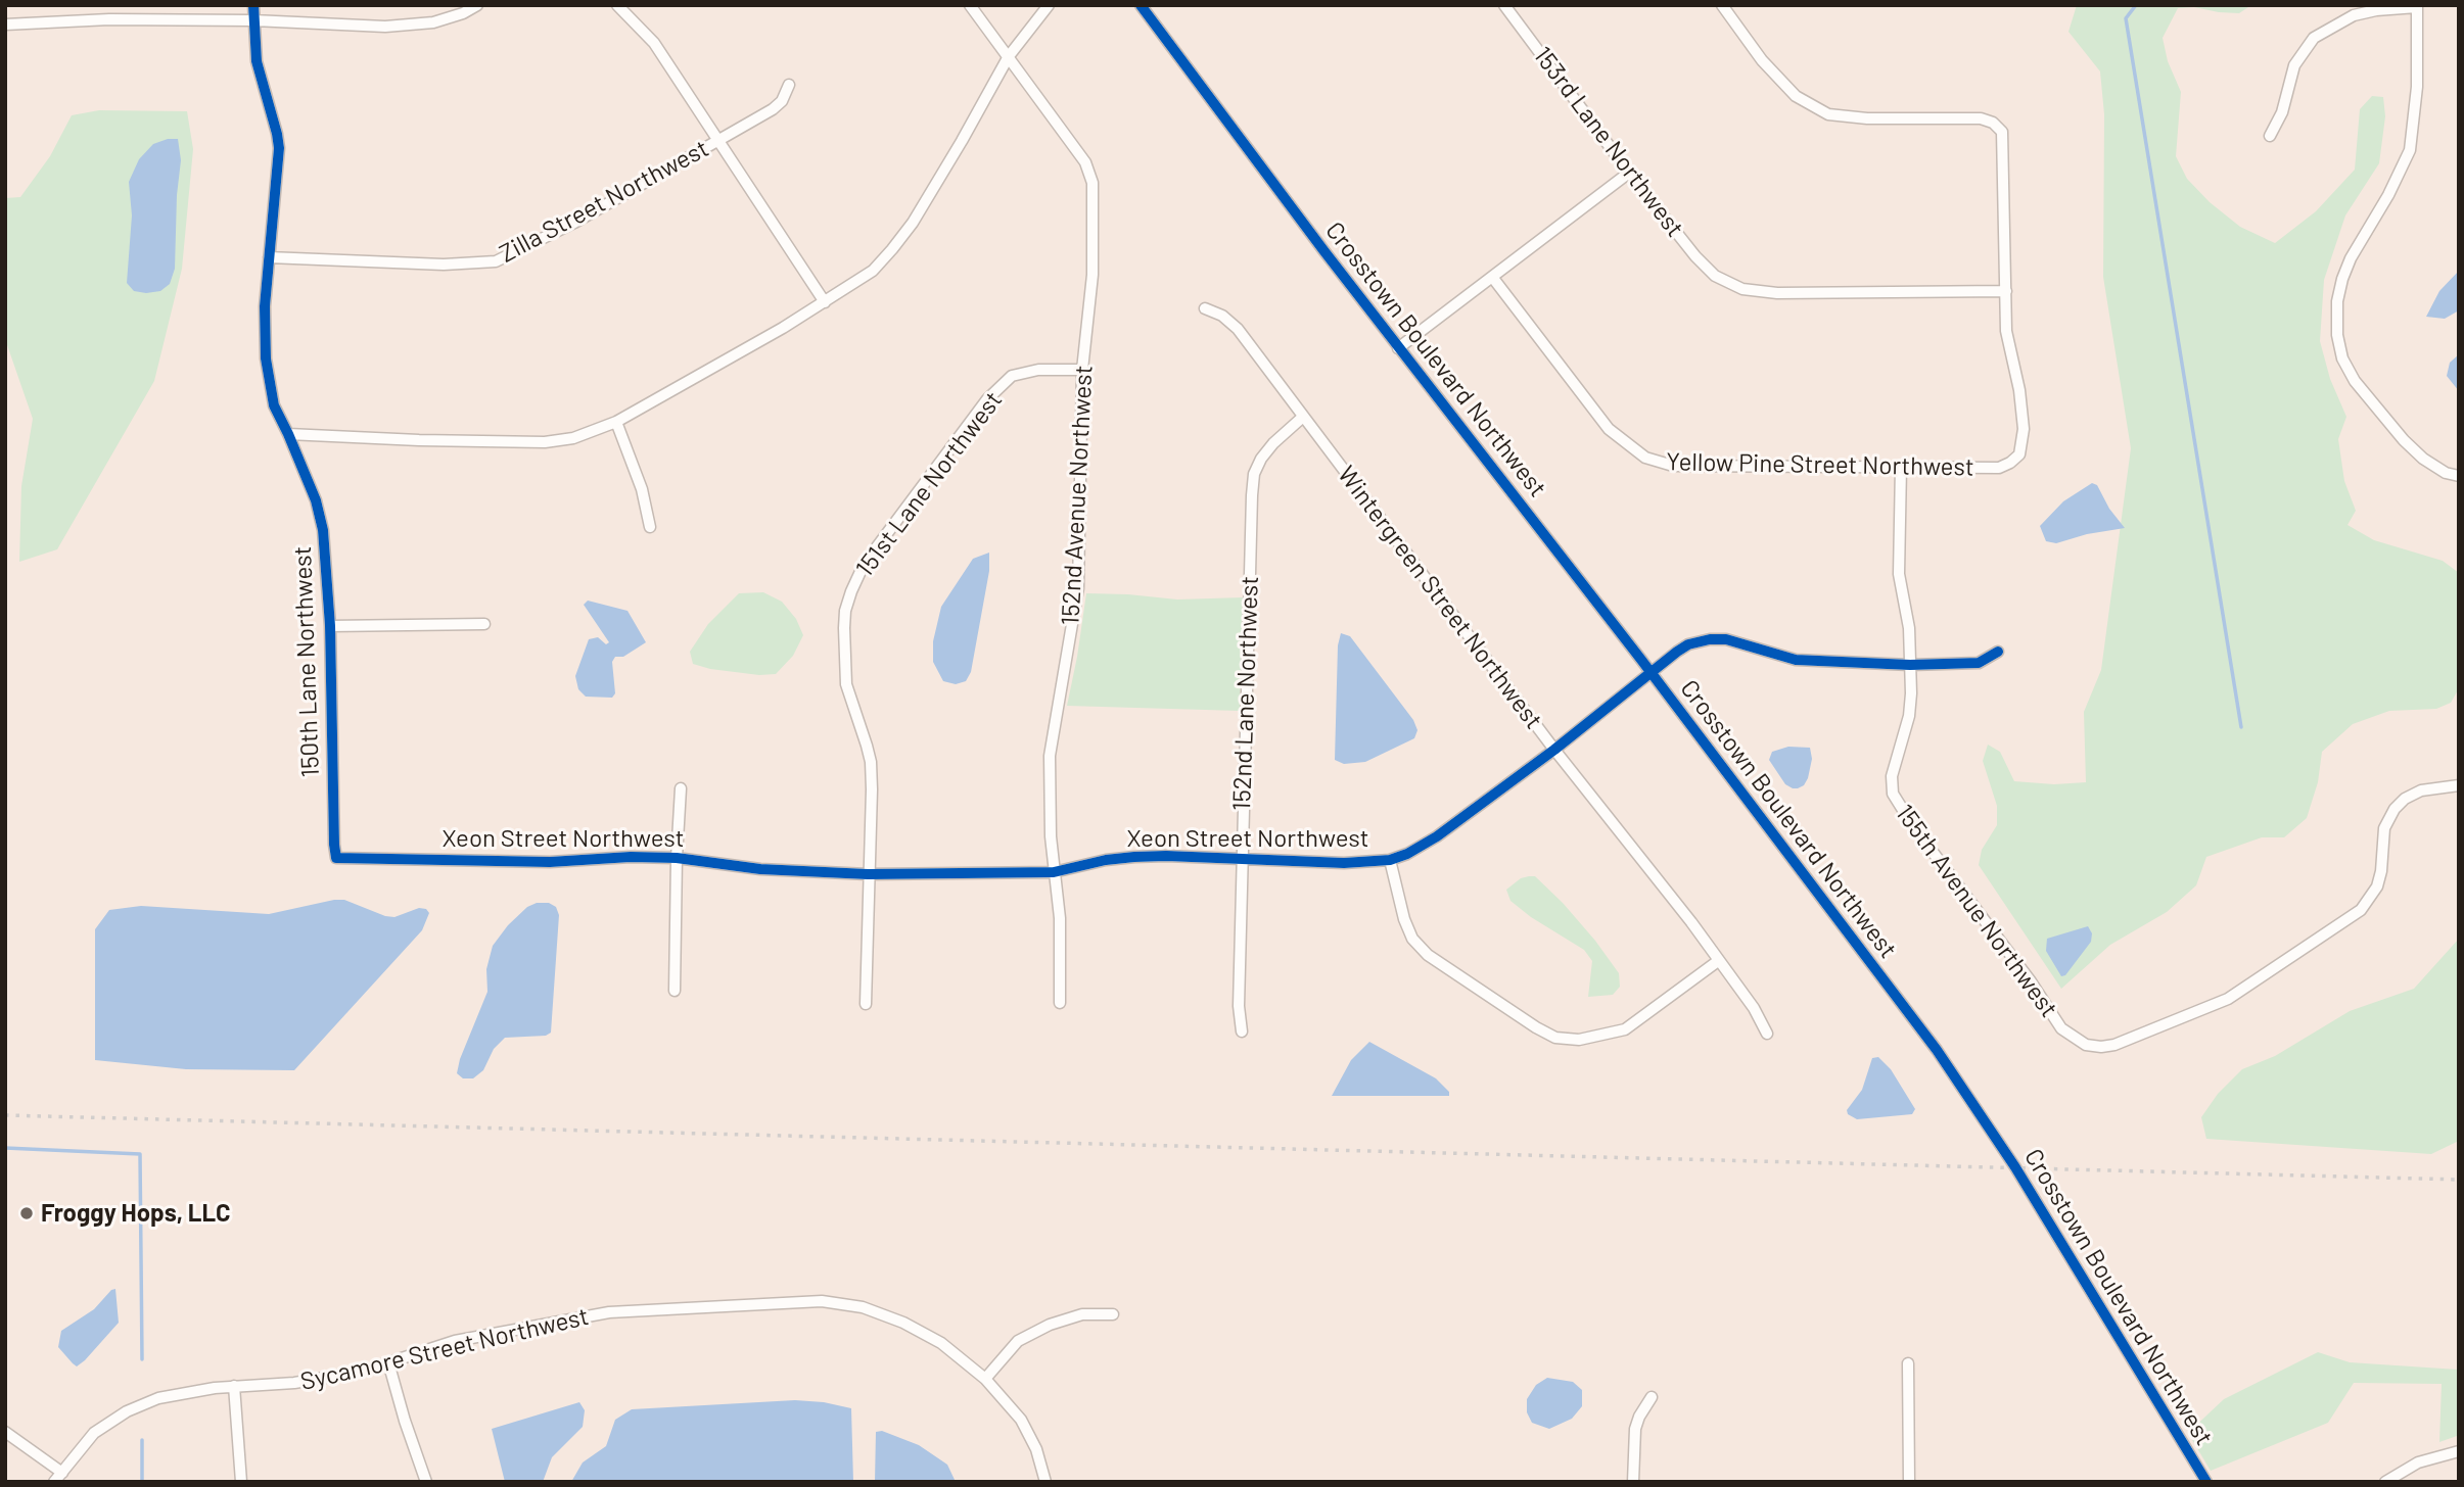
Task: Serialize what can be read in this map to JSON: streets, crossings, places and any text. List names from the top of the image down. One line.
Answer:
{"streets":{"street":["153rd Lane Northwest","Zilla Street Northwest","Crosstown Boulevard Northwest","Yellow Pine Street Northwest","151st Lane Northwest","152nd Avenue Northwest","Wintergreen Street Northwest","150th Lane Northwest","152nd Lane Northwest","Xeon Street Northwest","155th Avenue Northwest","Sycamore Street Northwest"]},"crossings":[["153rd Lane Northwest","Yellow Pine Street Northwest"],["Zilla Street Northwest","150th Lane Northwest"],["Crosstown Boulevard Northwest","Xeon Street Northwest"],["Yellow Pine Street Northwest","155th Avenue Northwest"],["151st Lane Northwest","152nd Avenue Northwest"],["151st Lane Northwest","Xeon Street Northwest"],["152nd Avenue Northwest","Xeon Street Northwest"],["Wintergreen Street Northwest","152nd Lane Northwest"],["Wintergreen Street Northwest","Xeon Street Northwest"],["150th Lane Northwest","Xeon Street Northwest"],["152nd Lane Northwest","Xeon Street Northwest"],["Xeon Street Northwest","155th Avenue Northwest"]],"places":["Froggy Hops, LLC"]}
